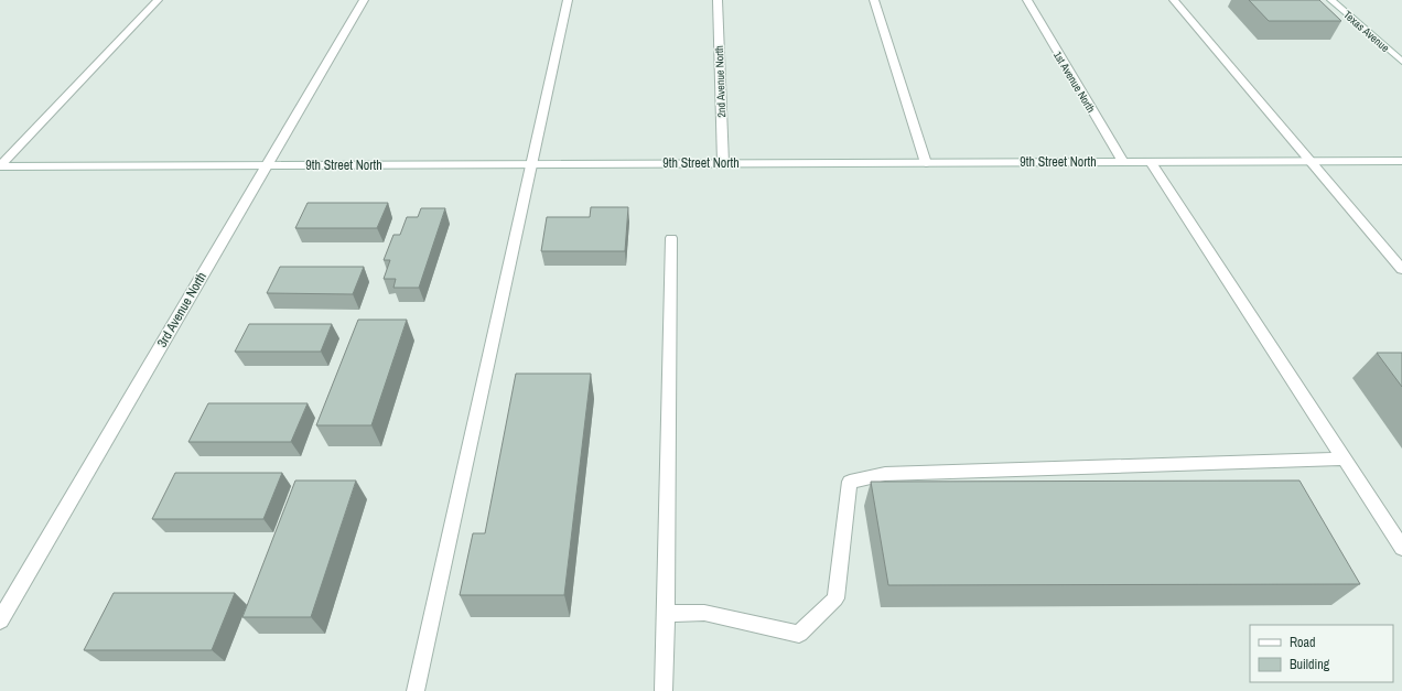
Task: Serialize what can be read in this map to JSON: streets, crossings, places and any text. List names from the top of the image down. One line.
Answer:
{"streets":{"street":["Texas Avenue","2nd Avenue North","1st Avenue North","9th Street North","3rd Avenue North"]},"crossings":[["2nd Avenue North","9th Street North"],["1st Avenue North","9th Street North"],["9th Street North","3rd Avenue North"]],"legend":["Road","Building"]}
